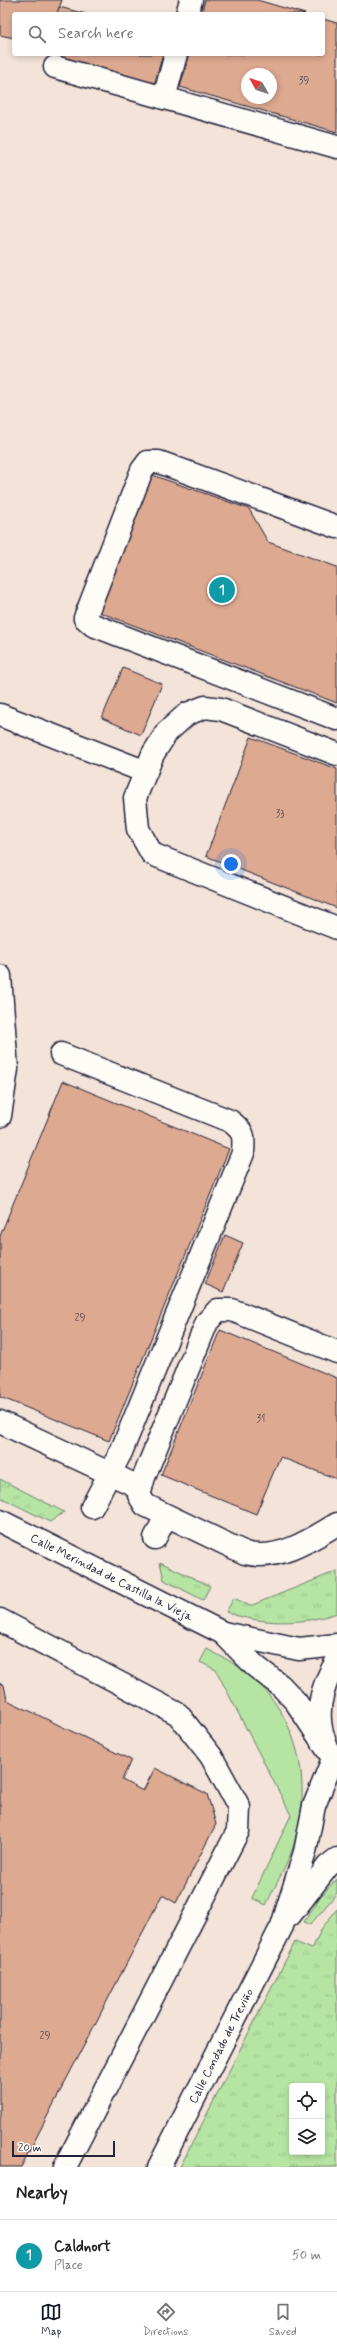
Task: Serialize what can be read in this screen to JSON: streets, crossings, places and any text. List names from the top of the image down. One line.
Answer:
{"streets":{"street":["Calle Merindad de Castilla la Vieja","Calle Condado de Treviño"]},"crossings":[["Calle Merindad de Castilla la Vieja","Calle Condado de Treviño"]],"house_numbers":["39","33","29","31","29"],"scale_bar":"20 m","north":"top left","page":{"search":"Search here","pins":"1","scale":"20 m","heading":"Nearby","list":[{"mark":"1","name":"Caldnort","note":"Place","value":"50 m"}],"nav":["Map","Directions","Saved"]}}
